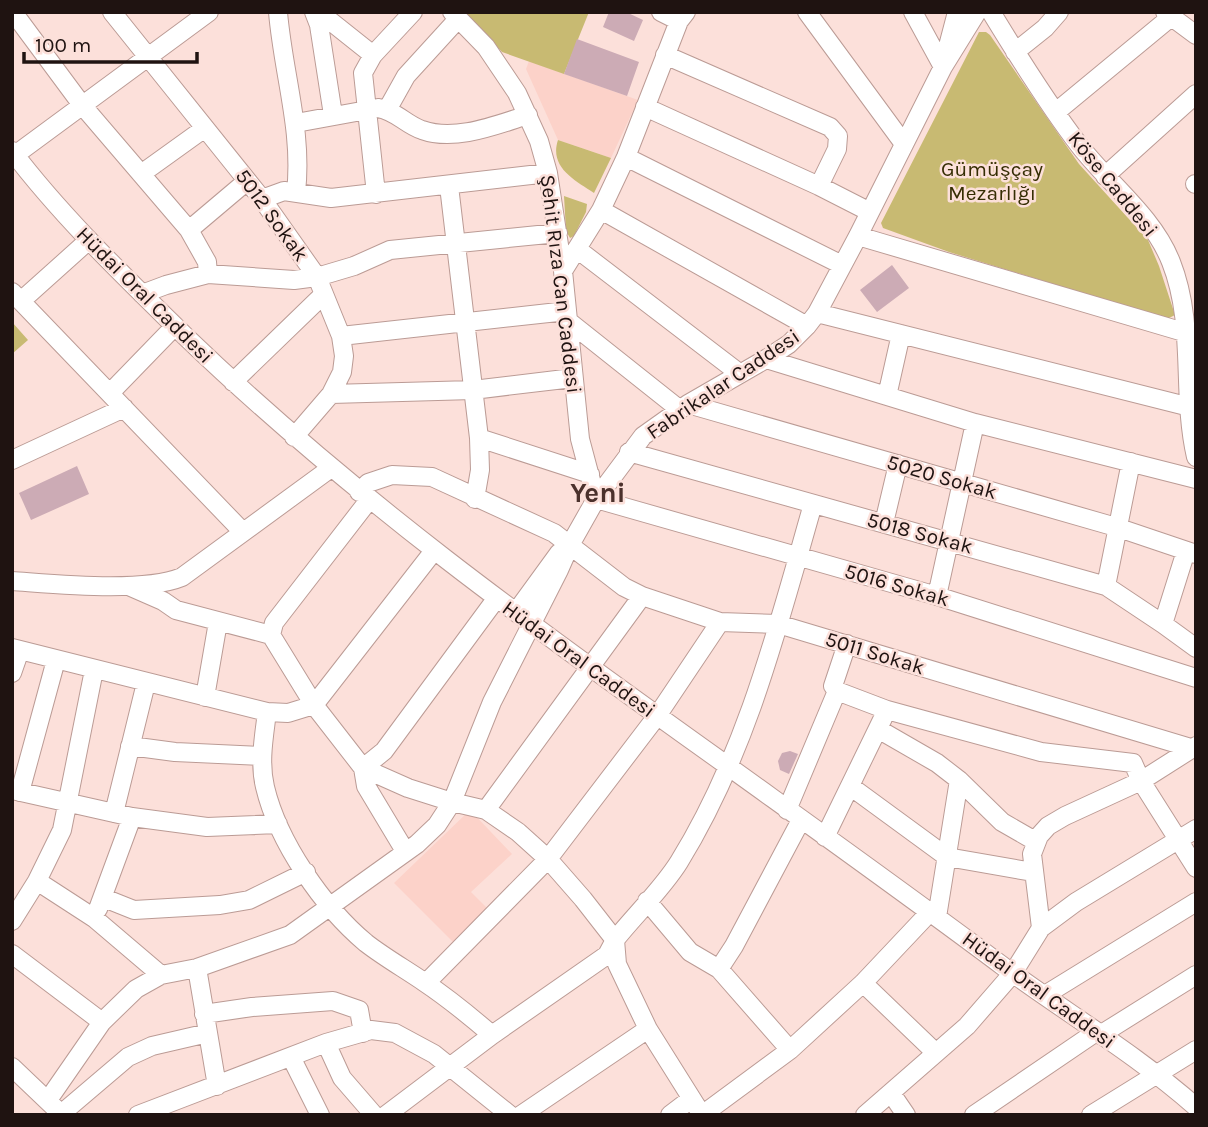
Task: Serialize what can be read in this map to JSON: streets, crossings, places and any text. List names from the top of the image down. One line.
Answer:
{"streets":{"street":["Köse Caddesi","5012 Sokak","Şehit Rıza Can Caddesi","Hüdai Oral Caddesi","Fabrikalar Caddesi","5020 Sokak","5018 Sokak","5016 Sokak","5011 Sokak"]},"crossings":[["5012 Sokak","Hüdai Oral Caddesi"],["Şehit Rıza Can Caddesi","Fabrikalar Caddesi"],["Şehit Rıza Can Caddesi","5016 Sokak"],["Hüdai Oral Caddesi","Fabrikalar Caddesi"],["Hüdai Oral Caddesi","5011 Sokak"],["Fabrikalar Caddesi","5020 Sokak"],["Fabrikalar Caddesi","5018 Sokak"],["Fabrikalar Caddesi","5016 Sokak"],["Fabrikalar Caddesi","5011 Sokak"]],"districts":["Yeni"],"parks":["Gümüşçay Mezarlığı"],"scale_bar":"100 m"}
